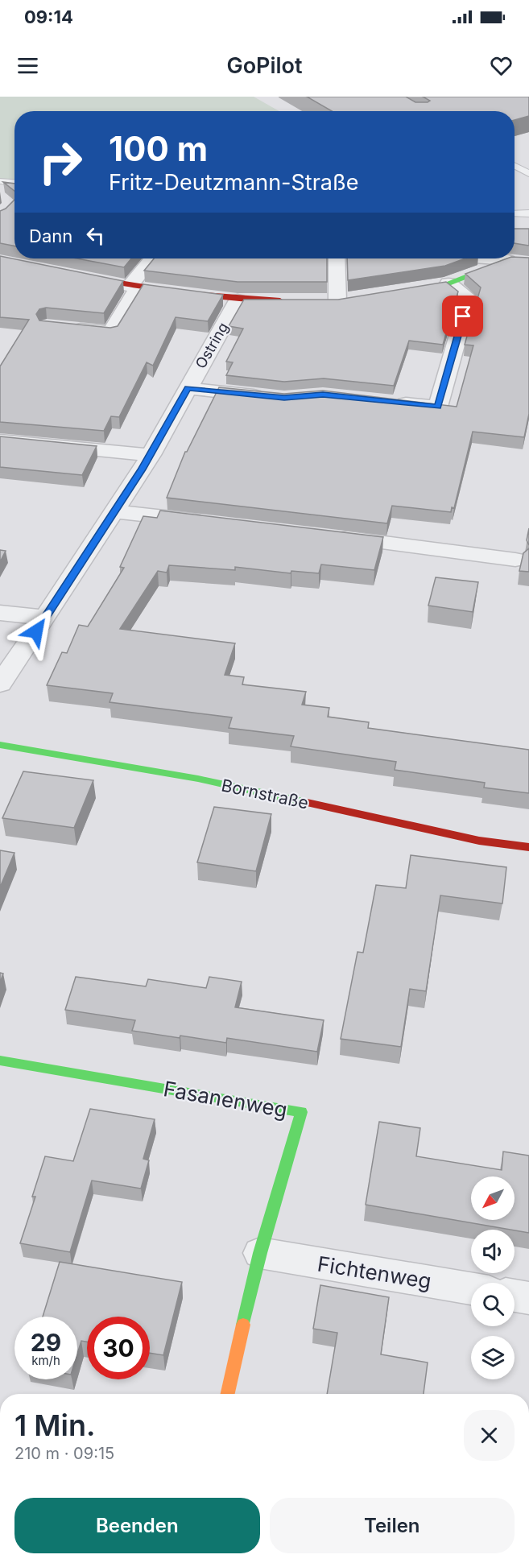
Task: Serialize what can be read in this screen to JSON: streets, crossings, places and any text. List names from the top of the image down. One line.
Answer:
{"streets":{"street":["Ostring","Bornstraße","Fasanenweg","Fichtenweg"]},"crossings":[["Fasanenweg","Fichtenweg"]],"north":"bottom left","page":{"status":"09:14","header":"GoPilot","turn":["100 m","Fritz-Deutzmann-Straße"],"then":"Dann","speed":"29 km/h","limit":"30","heading":["1 Min.","210 m · 09:15"],"buttons":["Beenden","Teilen"]}}
